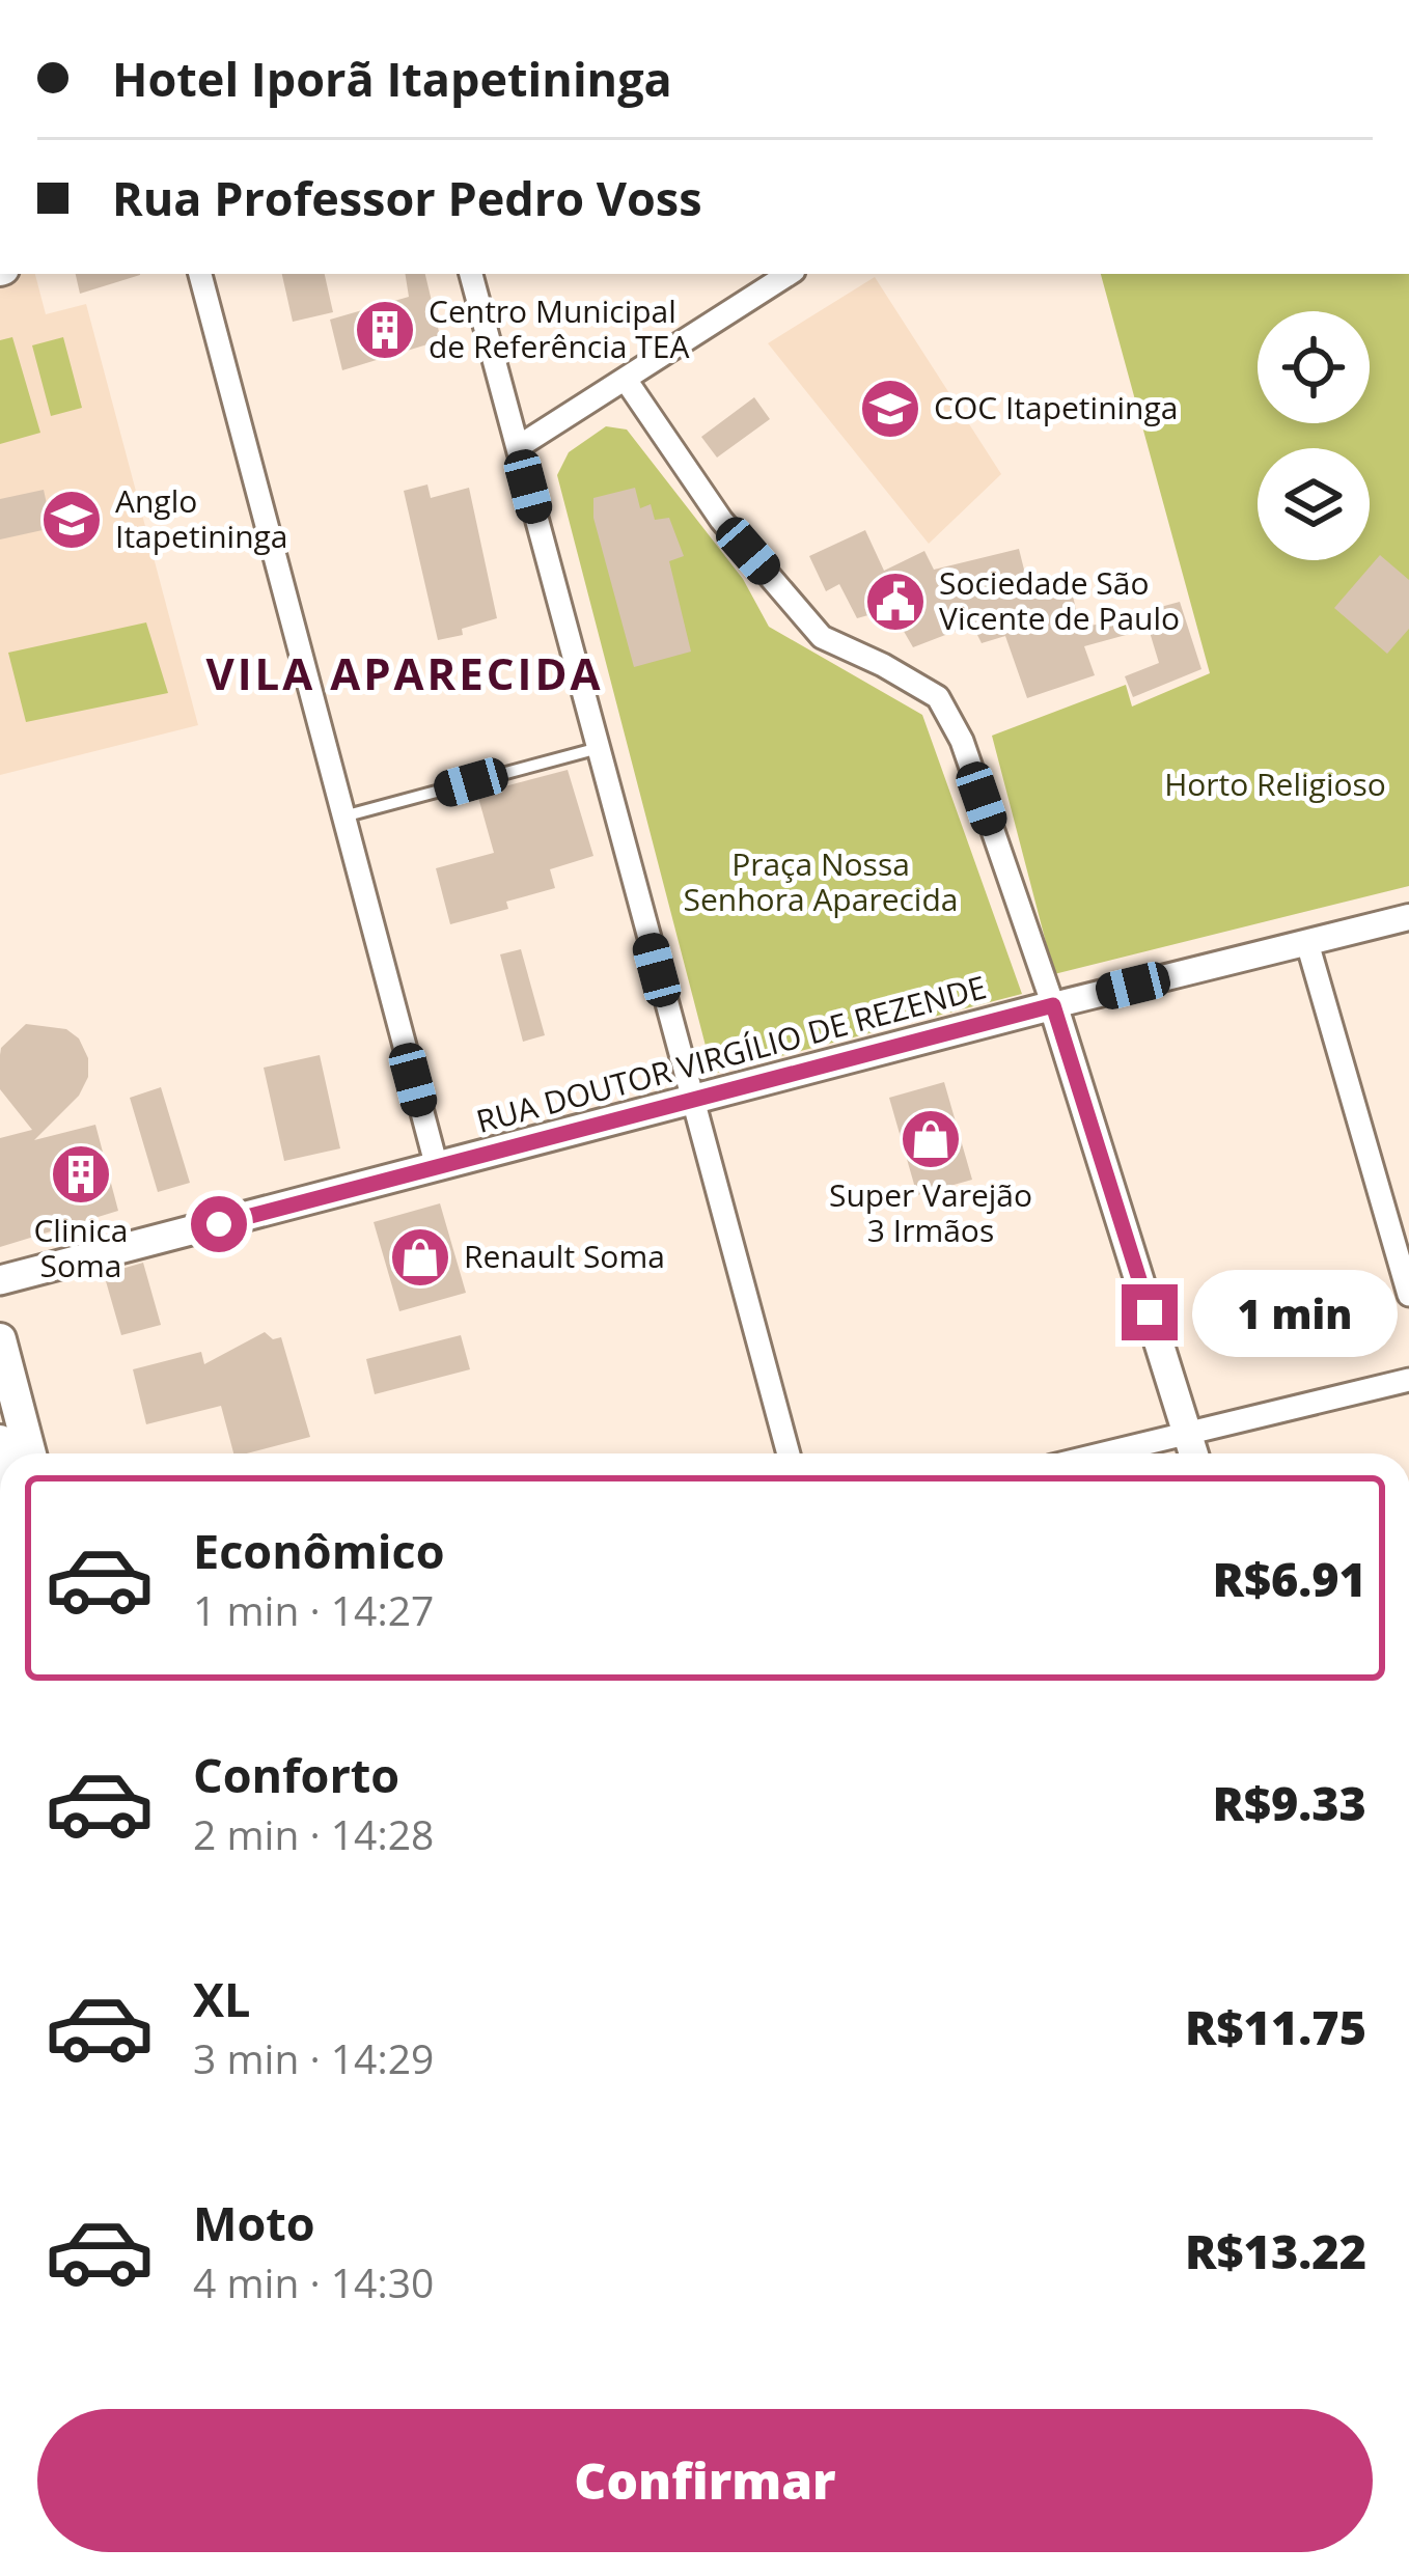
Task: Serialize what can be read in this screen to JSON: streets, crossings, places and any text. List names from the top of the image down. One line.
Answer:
{"streets":{"main road":["RUA DOUTOR VIRGÍLIO DE REZENDE"]},"districts":["VILA APARECIDA"],"parks":["Horto Religioso","Praça Nossa Senhora Aparecida"],"places":{"building":["Centro Municipal de Referência TEA","Clinica Soma"],"school or university":["COC Itapetininga","Anglo Itapetininga"],"public building":["Sociedade São Vicente de Paulo"],"shop":["Super Varejão 3 Irmãos","Renault Soma"]},"page":{"banner":["Hotel Iporã Itapetininga","Rua Professor Pedro Voss"],"bubble":"1 min","list":[{"name":"Econômico","note":"1 min · 14:27","value":"R$6.91"},{"name":"Conforto","note":"2 min · 14:28","value":"R$9.33"},{"name":"XL","note":"3 min · 14:29","value":"R$11.75"},{"name":"Moto","note":"4 min · 14:30","value":"R$13.22"}],"buttons":"Confirmar"}}
